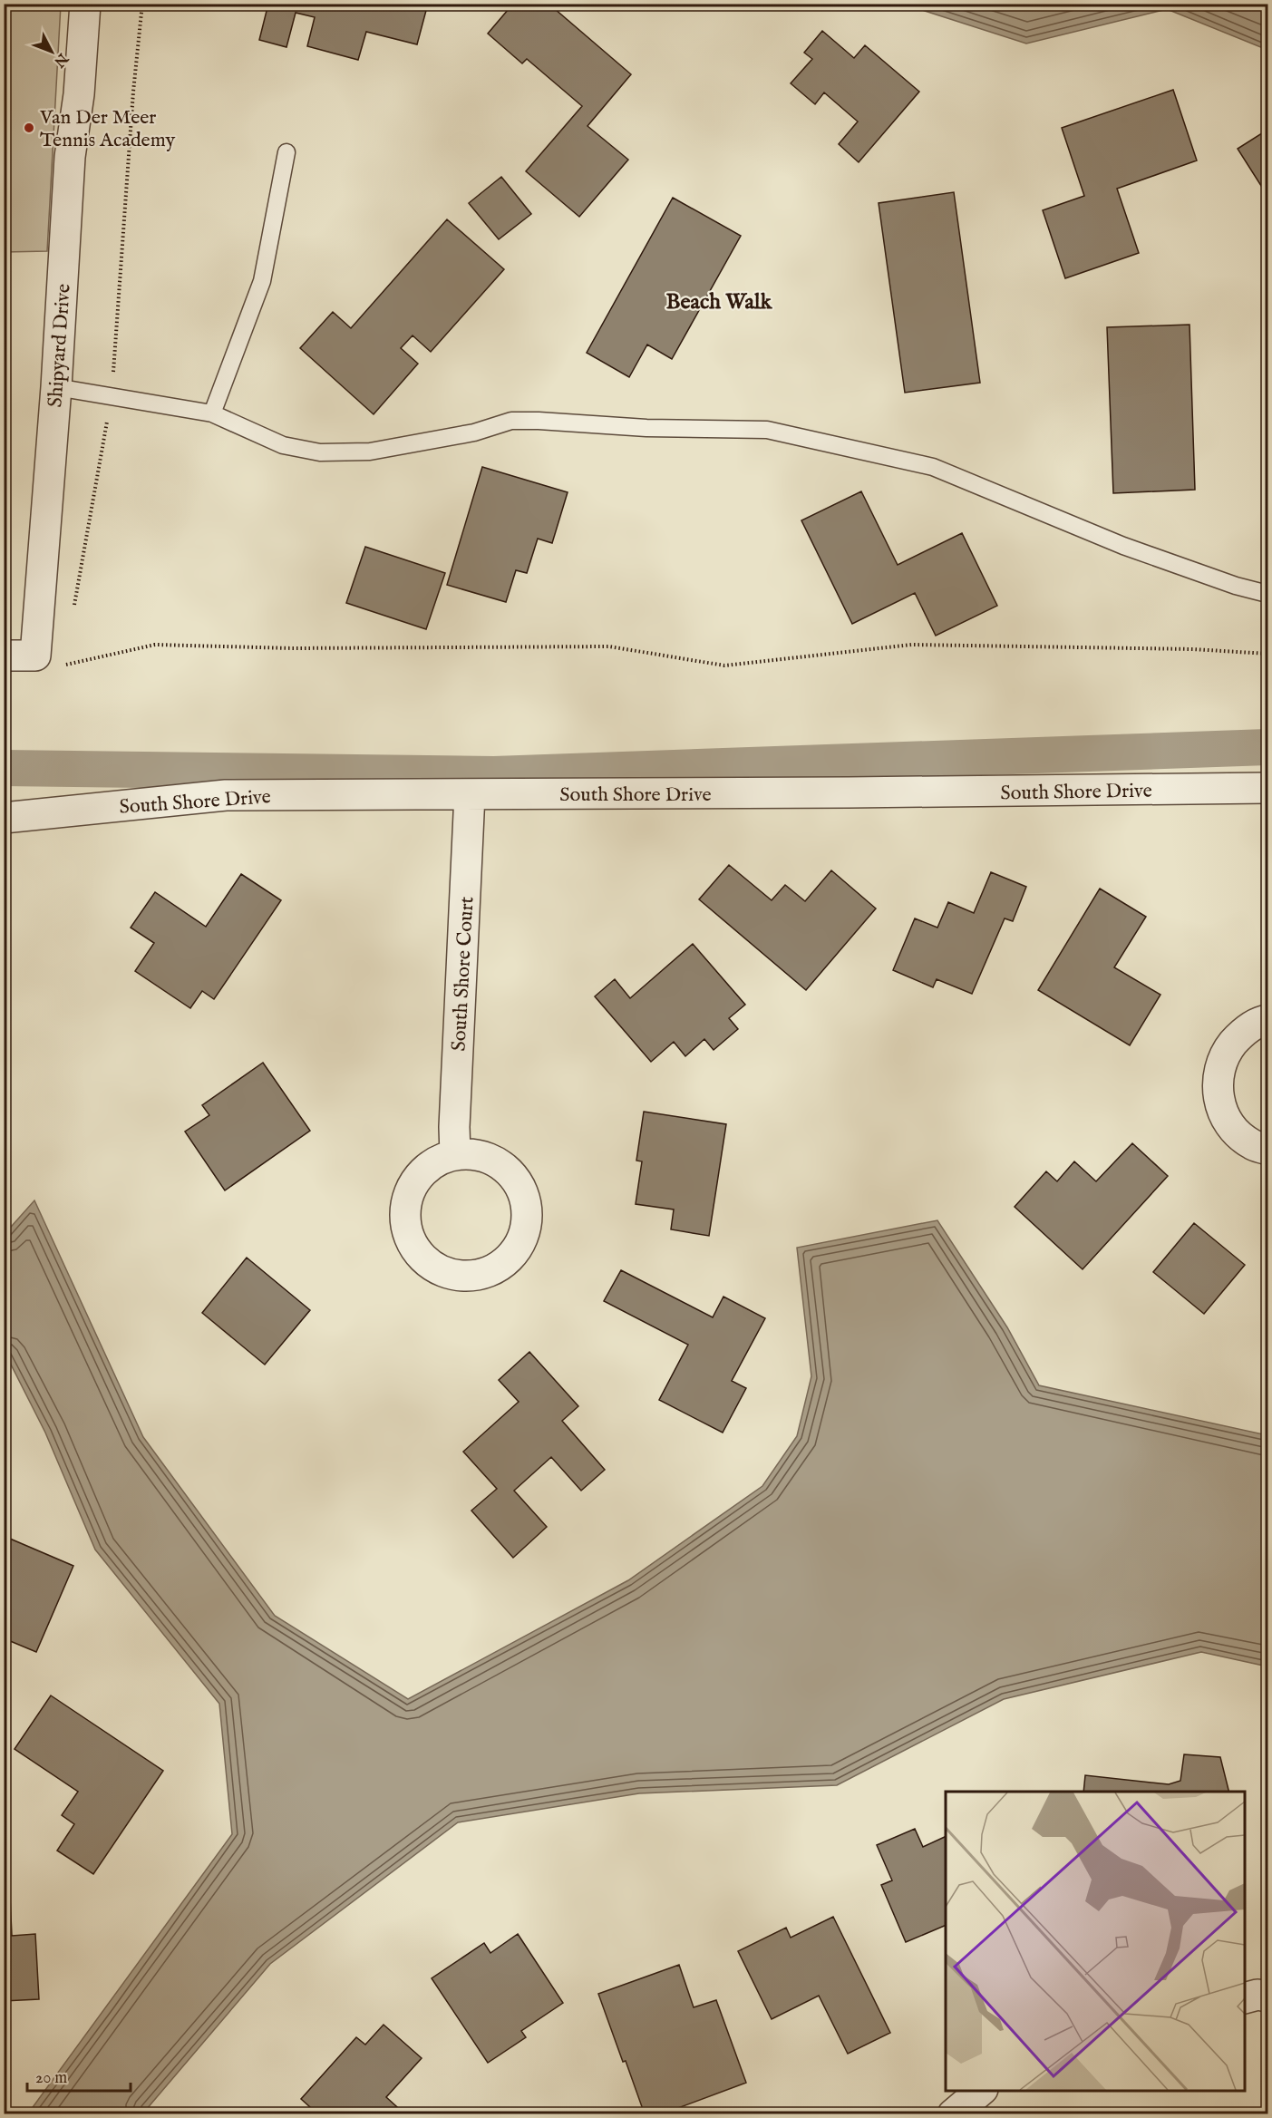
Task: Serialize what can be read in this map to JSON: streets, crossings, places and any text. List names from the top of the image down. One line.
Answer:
{"streets":{"street":["Shipyard Drive","South Shore Drive","South Shore Court"]},"crossings":[["South Shore Drive","South Shore Court"]],"districts":["Beach Walk"],"places":["Van Der Meer Tennis Academy"],"scale_bar":"20 m","north":"bottom right"}
